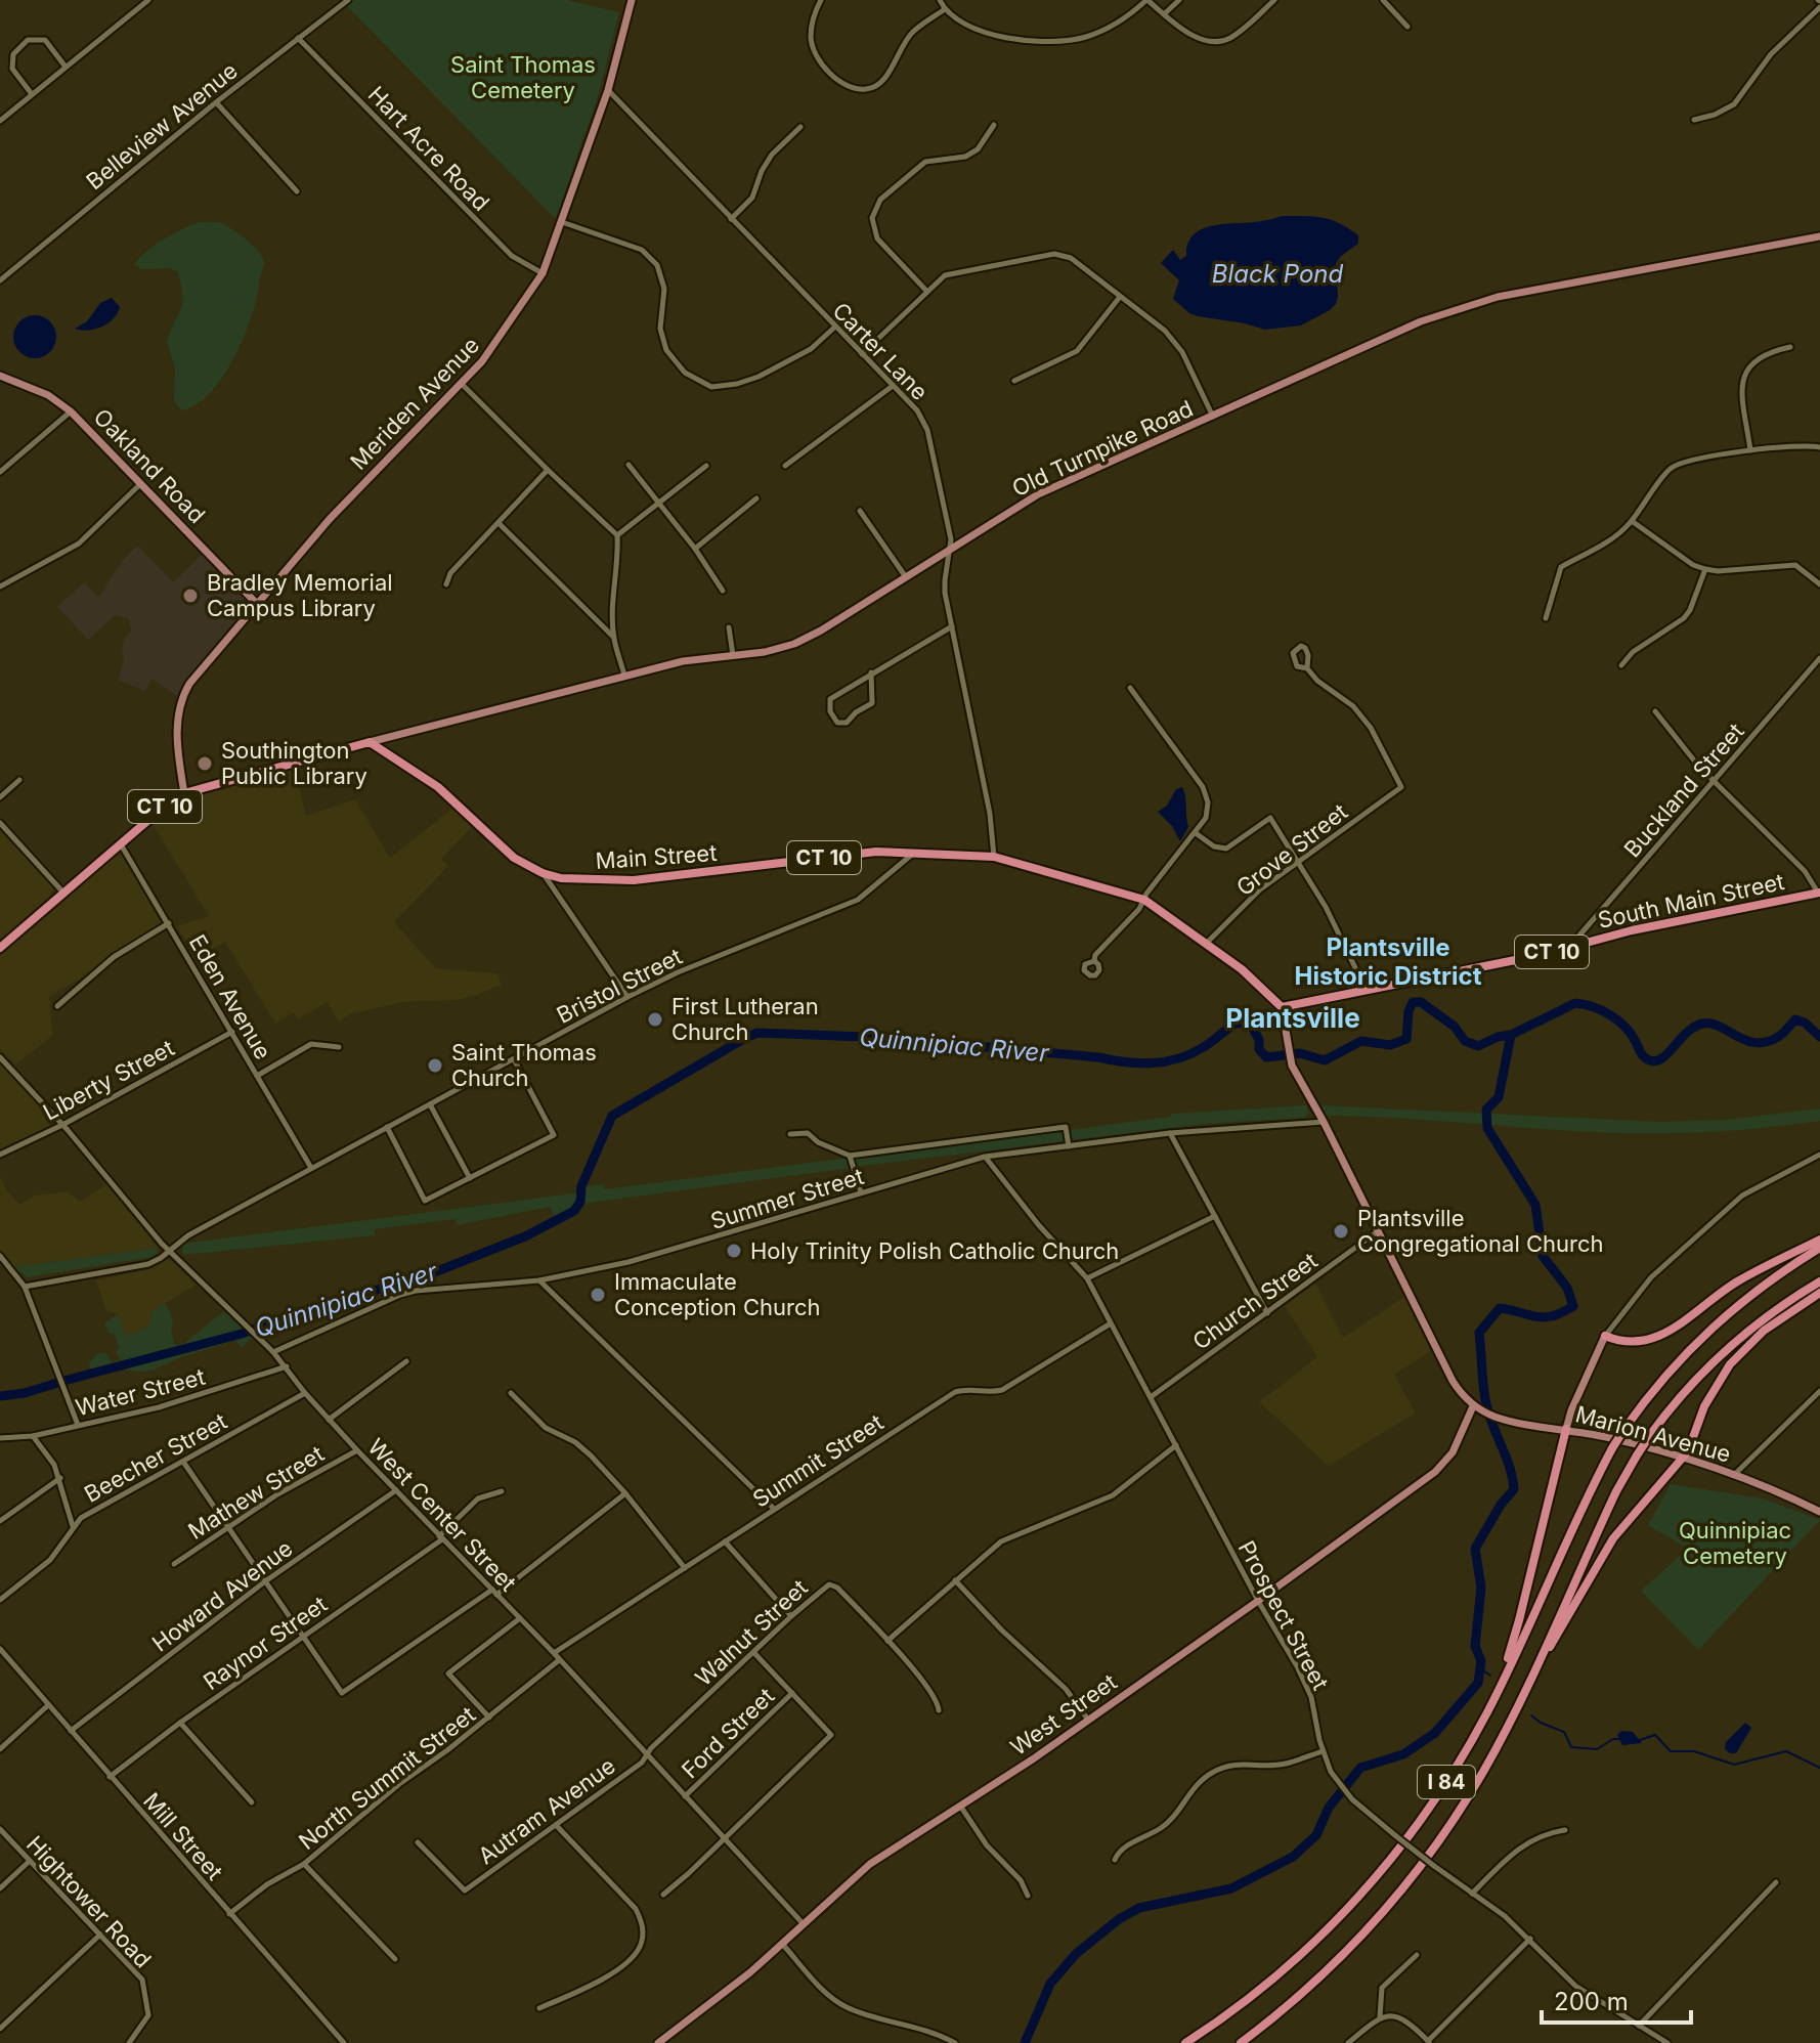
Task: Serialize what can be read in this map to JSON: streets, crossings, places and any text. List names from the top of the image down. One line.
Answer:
{"streets":{"highway":["CT 10","Main Street","South Main Street","I 84"],"main road":["Meriden Avenue","Old Turnpike Road","Oakland Road","Marion Avenue","West Street"],"street":["Belleview Avenue","Hart Acre Road","Carter Lane","Buckland Street","Grove Street","Bristol Street","Eden Avenue","Liberty Street","Summer Street","Church Street","Water Street","Beecher Street","Summit Street","Mathew Street","West Center Street","Howard Avenue","Prospect Street","Walnut Street","Raynor Street","Ford Street","North Summit Street","Autram Avenue","Mill Street","Hightower Road"]},"crossings":[["Belleview Avenue","Hart Acre Road"],["Hart Acre Road","Meriden Avenue"],["Carter Lane","Meriden Avenue"],["Carter Lane","Old Turnpike Road"],["Carter Lane","Main Street"],["Meriden Avenue","Oakland Road"],["Meriden Avenue","CT 10"],["Old Turnpike Road","CT 10"],["Old Turnpike Road","Main Street"],["Buckland Street","South Main Street"],["CT 10","Main Street"],["CT 10","Eden Avenue"],["Grove Street","Main Street"],["Main Street","South Main Street"],["Main Street","Bristol Street"],["Bristol Street","Eden Avenue"],["Bristol Street","West Center Street"],["Eden Avenue","Liberty Street"],["Liberty Street","West Center Street"],["Summer Street","West Center Street"],["Summer Street","Prospect Street"],["Church Street","Prospect Street"],["Water Street","West Center Street"],["Marion Avenue","West Street"],["Beecher Street","West Center Street"],["Summit Street","West Center Street"],["Summit Street","Prospect Street"],["Mathew Street","West Center Street"],["West Center Street","Howard Avenue"],["West Center Street","Walnut Street"],["West Center Street","Raynor Street"],["West Center Street","West Street"],["West Center Street","Ford Street"],["West Center Street","North Summit Street"],["West Center Street","Autram Avenue"],["Howard Avenue","Mill Street"],["Prospect Street","West Street"],["Walnut Street","Autram Avenue"],["Raynor Street","Mill Street"],["North Summit Street","Mill Street"]],"districts":["Plantsville Historic District","Plantsville"],"water":["Black Pond","Quinnipiac River"],"parks":["Saint Thomas Cemetery","Quinnipiac Cemetery"],"places":["Bradley Memorial Campus Library","Southington Public Library","First Lutheran Church","Saint Thomas Church","Plantsville Congregational Church","Holy Trinity Polish Catholic Church","Immaculate Conception Church"],"scale_bar":"200 m"}
